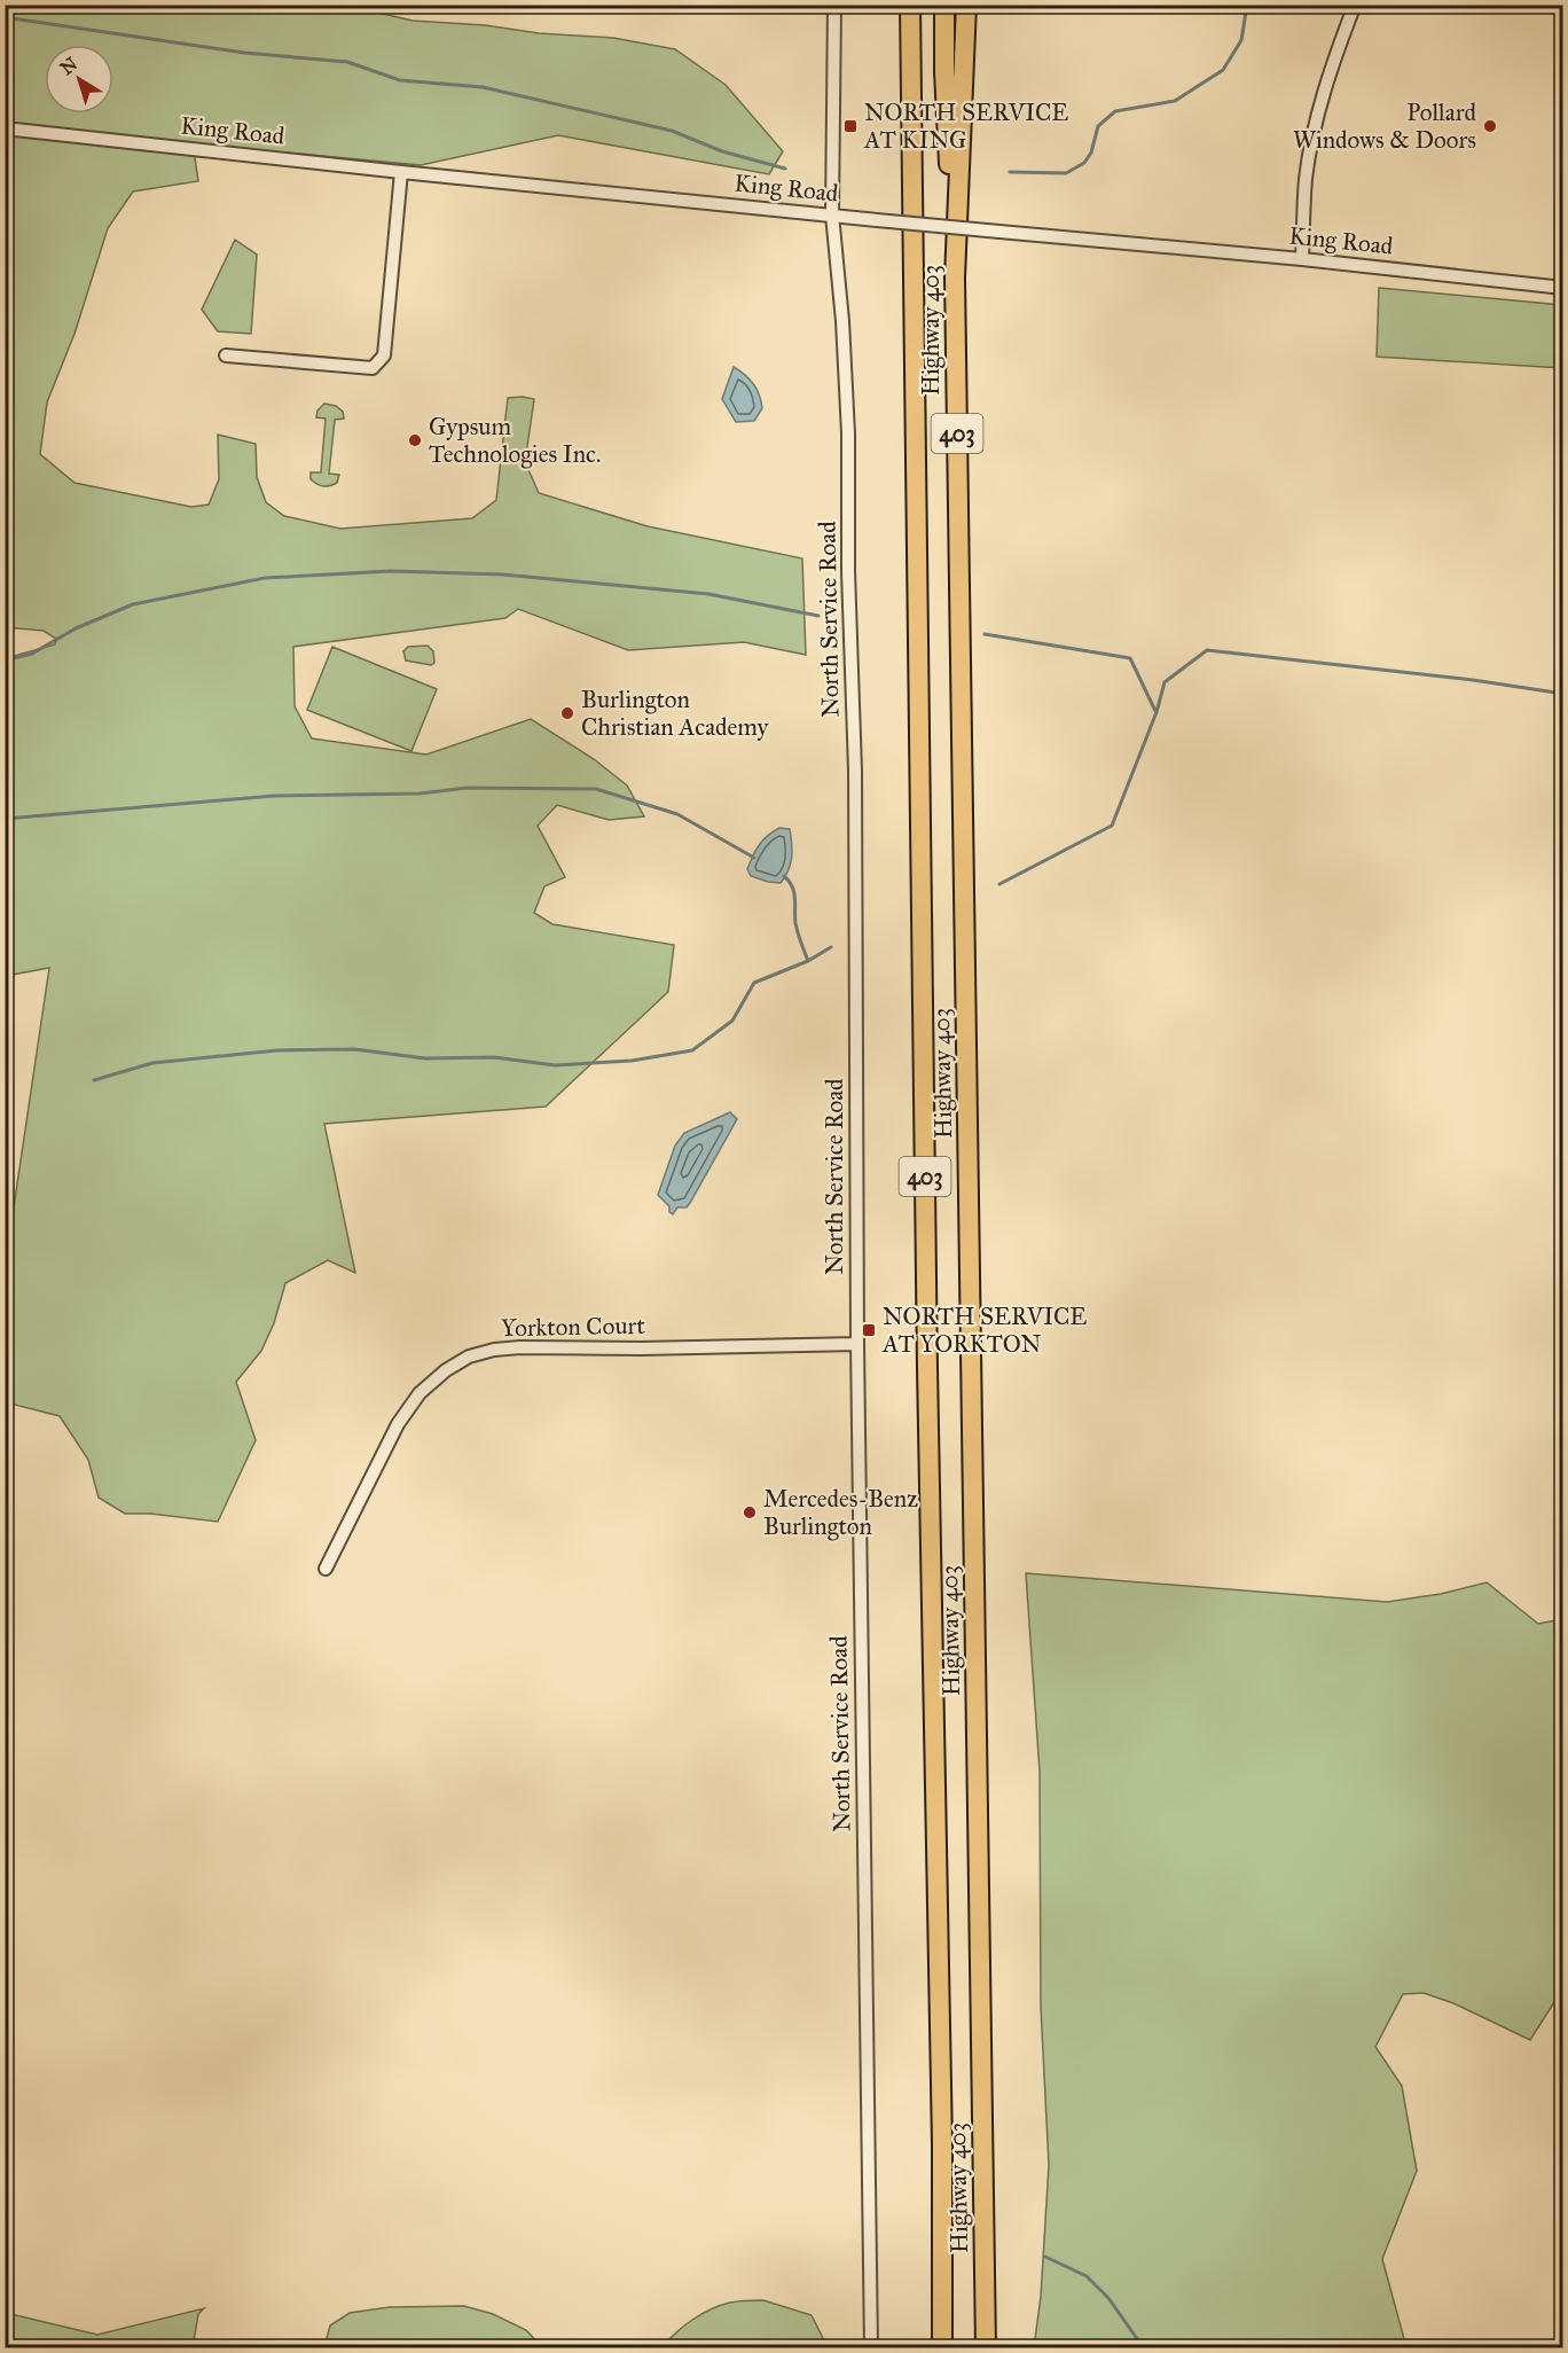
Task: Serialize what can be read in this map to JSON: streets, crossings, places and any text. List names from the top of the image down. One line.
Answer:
{"streets":{"highway":["Highway 403","403"],"street":["King Road","North Service Road","Yorkton Court"]},"crossings":[["King Road","North Service Road"],["North Service Road","Yorkton Court"]],"places":{"transit":["NORTH SERVICE AT KING","NORTH SERVICE AT YORKTON"],"other":["Pollard Windows & Doors","Gypsum Technologies Inc.","Burlington Christian Academy","Mercedes-Benz Burlington"]},"north":"top left"}
